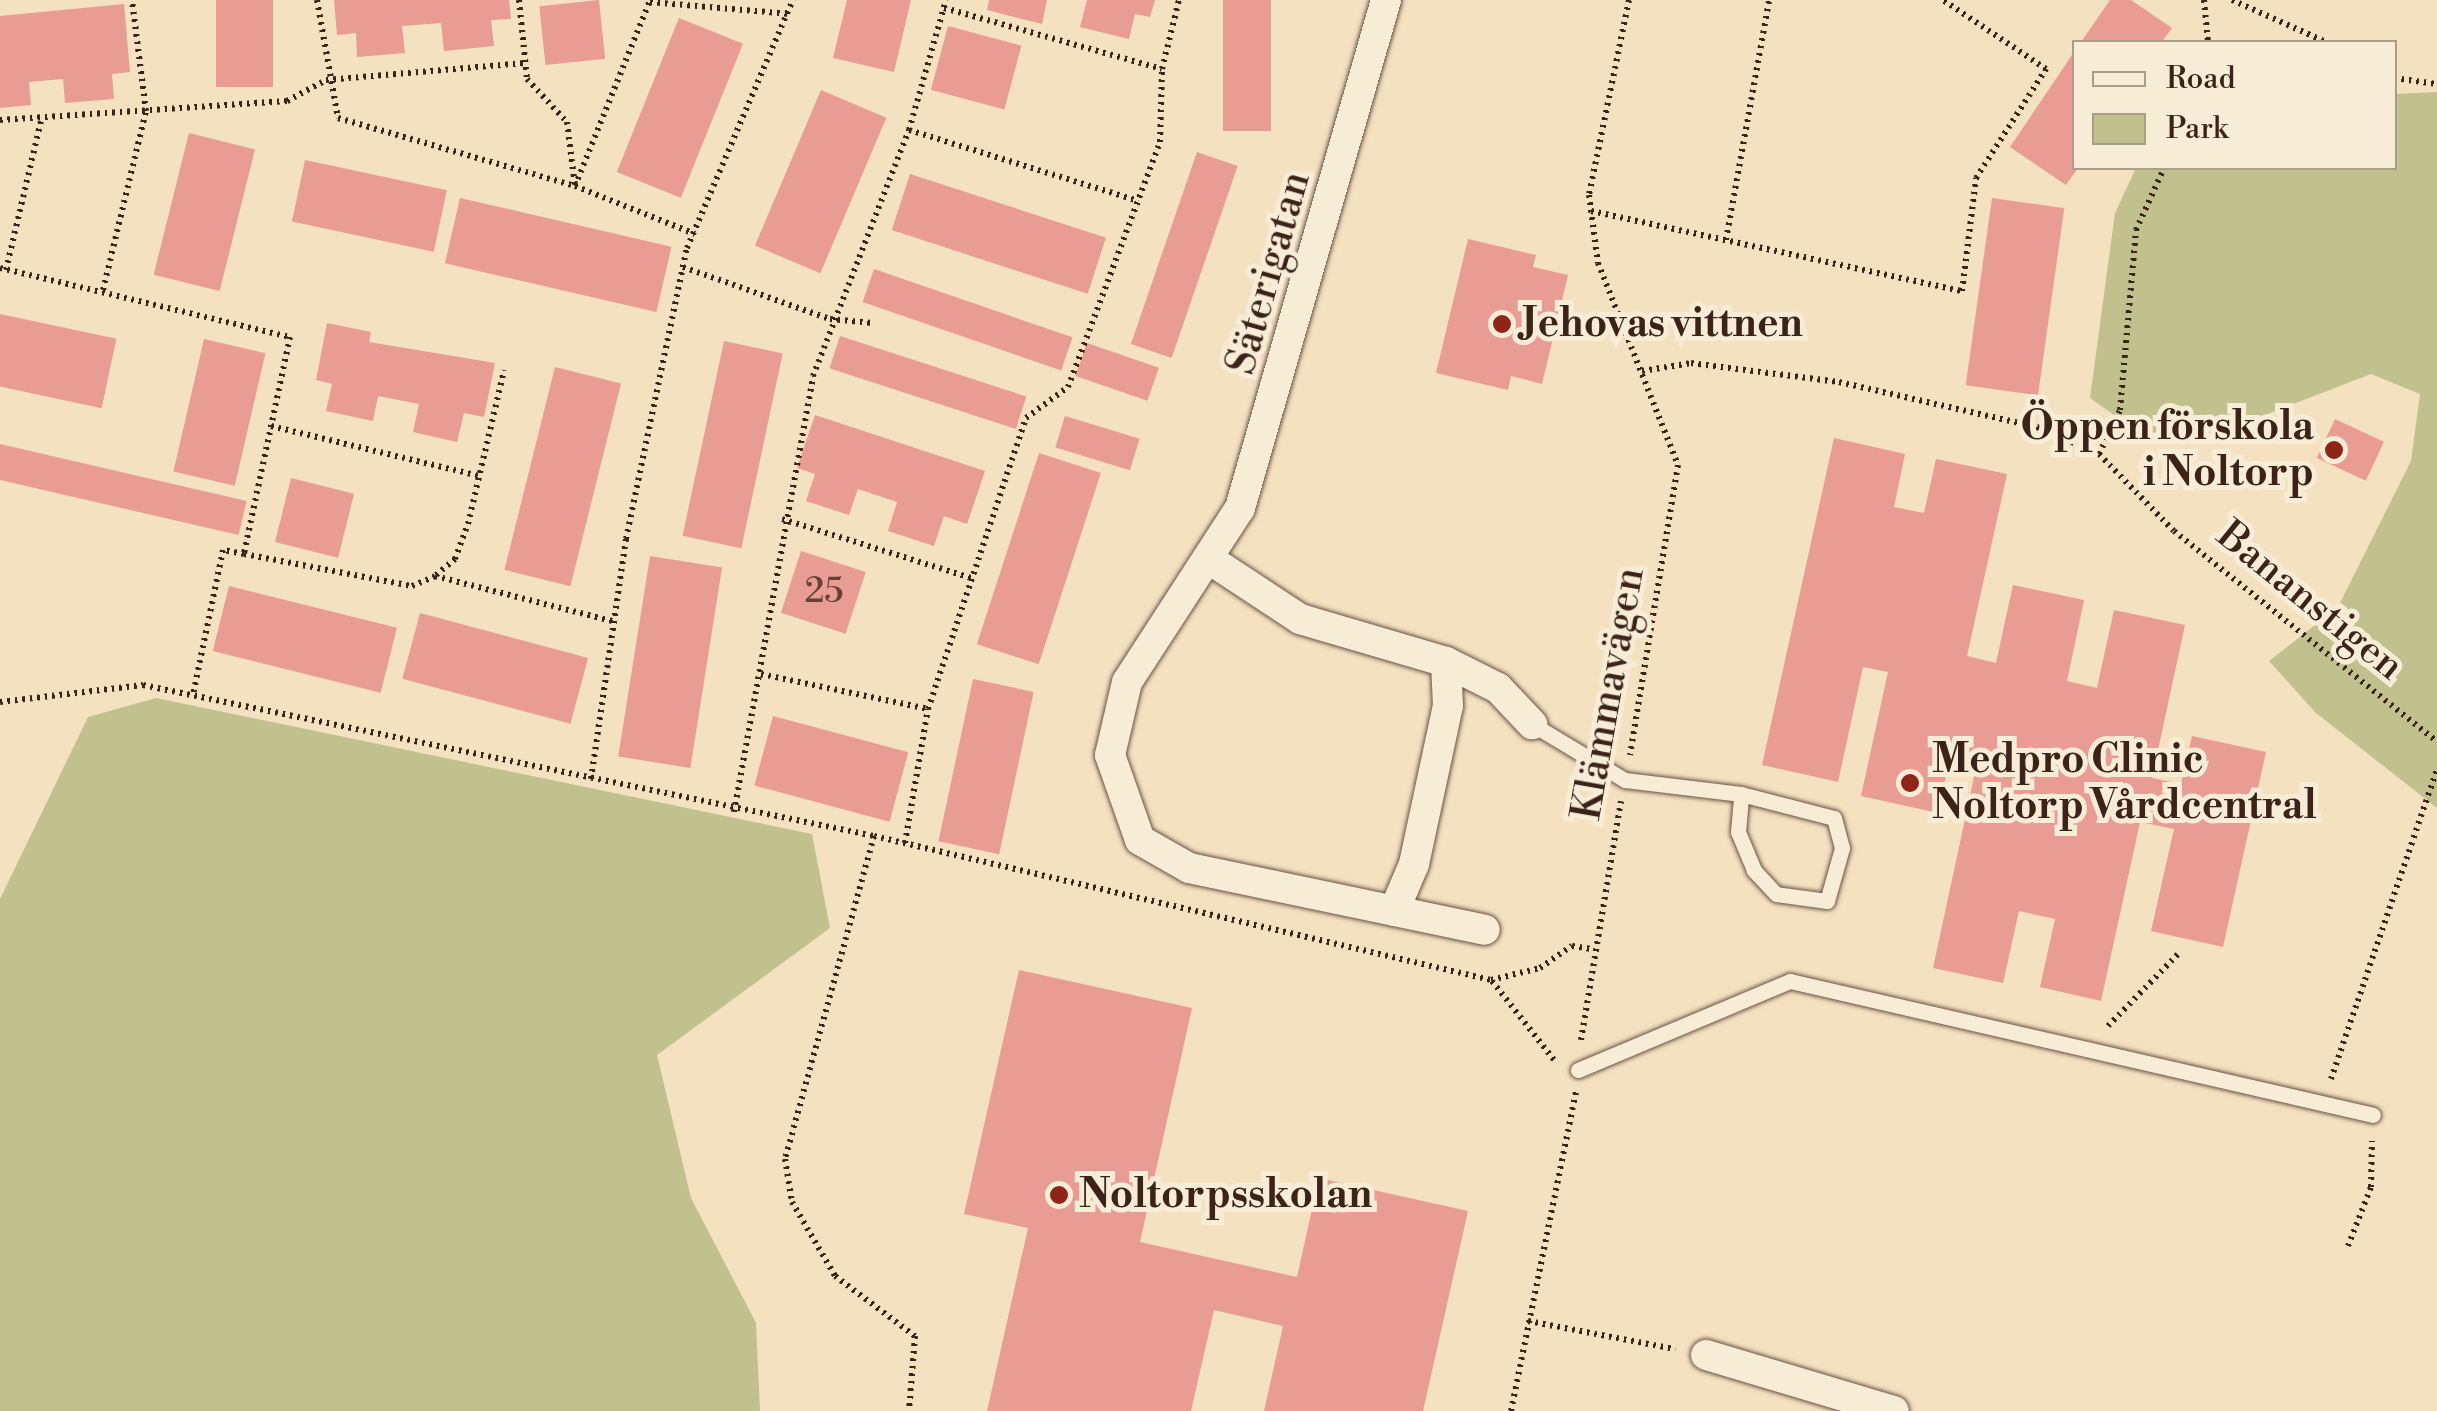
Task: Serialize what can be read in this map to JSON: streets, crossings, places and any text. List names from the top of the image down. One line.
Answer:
{"streets":{"street":["Säterigatan"],"path":["Bananstigen","Klämmavägen"]},"crossings":[["Bananstigen","Klämmavägen"]],"places":["Jehovas vittnen","Öppen förskola i Noltorp","Medpro Clinic Noltorp Vårdcentral","Noltorpsskolan"],"house_numbers":["25"],"legend":["Road","Park"]}
